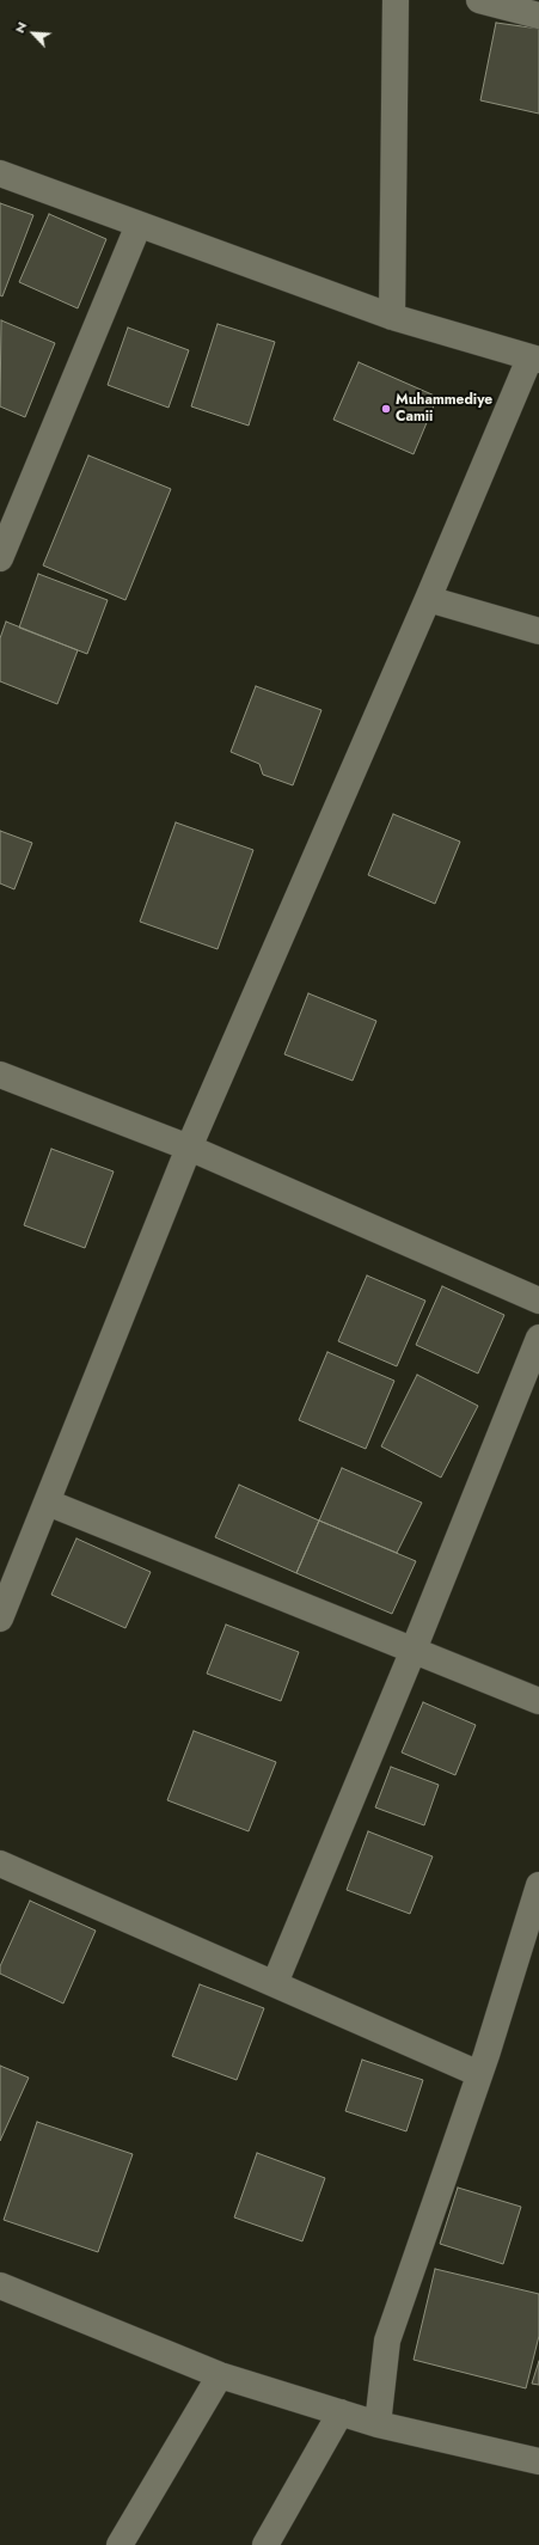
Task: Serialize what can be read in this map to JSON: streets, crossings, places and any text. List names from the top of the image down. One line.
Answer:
{"places":["Muhammediye Camii"],"north":"top left"}
